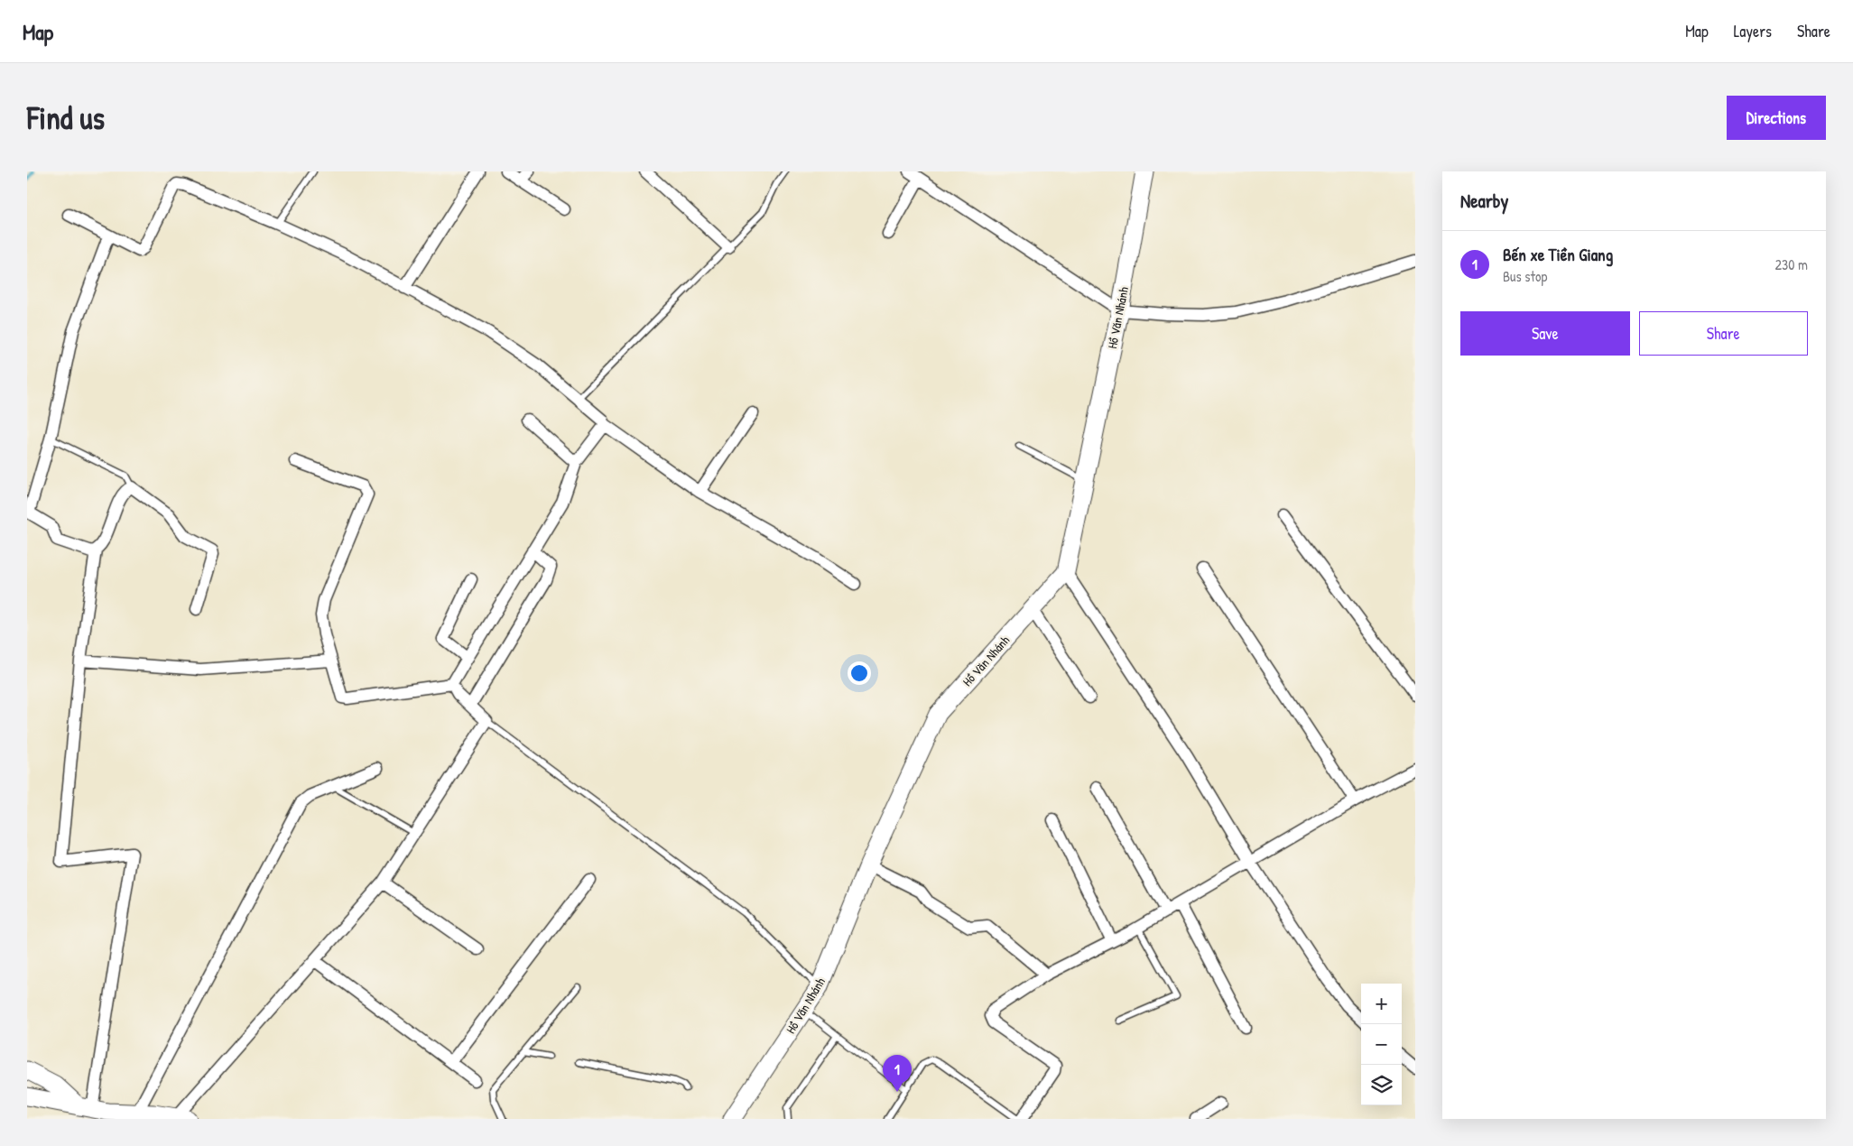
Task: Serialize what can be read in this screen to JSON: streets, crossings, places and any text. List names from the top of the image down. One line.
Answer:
{"streets":{"street":["Hồ Văn Nhánh"]},"page":{"header":"Map","nav":["Map","Layers","Share"],"buttons":["Directions",["Save","Share"]],"title":"Find us","heading":"Nearby","list":[{"mark":"1","name":"Bến xe Tiền Giang","note":"Bus stop","value":"230 m"}],"map_buttons":["+","−"],"pins":"1"}}
